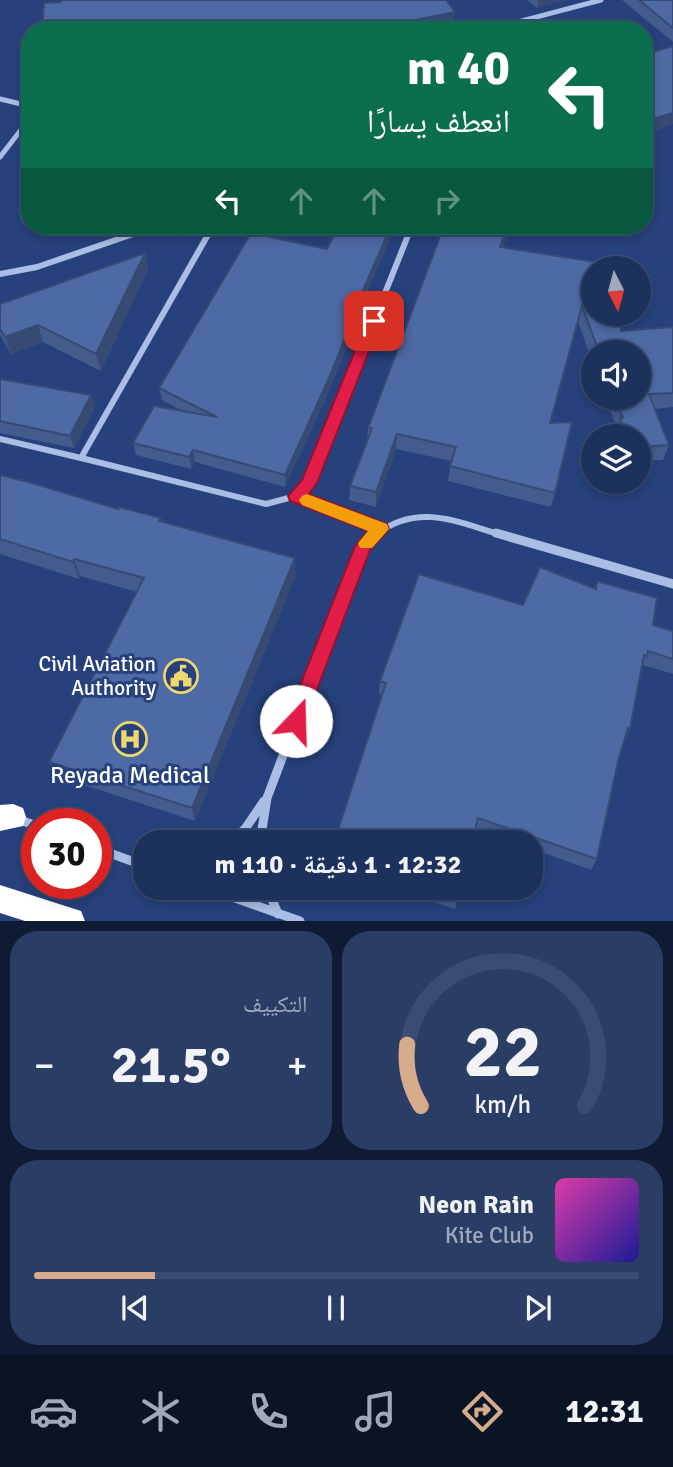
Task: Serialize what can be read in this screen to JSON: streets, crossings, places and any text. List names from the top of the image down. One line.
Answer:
{"places":{"public building":["Civil Aviation Authority"],"hospital":["Reyada Medical"]},"north":"bottom","page":{"turn":["40 m","انعطف يسارًا"],"limit":"30","trip":"12:32 · 1 دقيقة · 110 m","tile":"التكييف","heat":["−","21.5°","+"],"song":["Neon Rain","Kite Club"],"tabs":"12:31","gauge":["22","km/h"]}}
